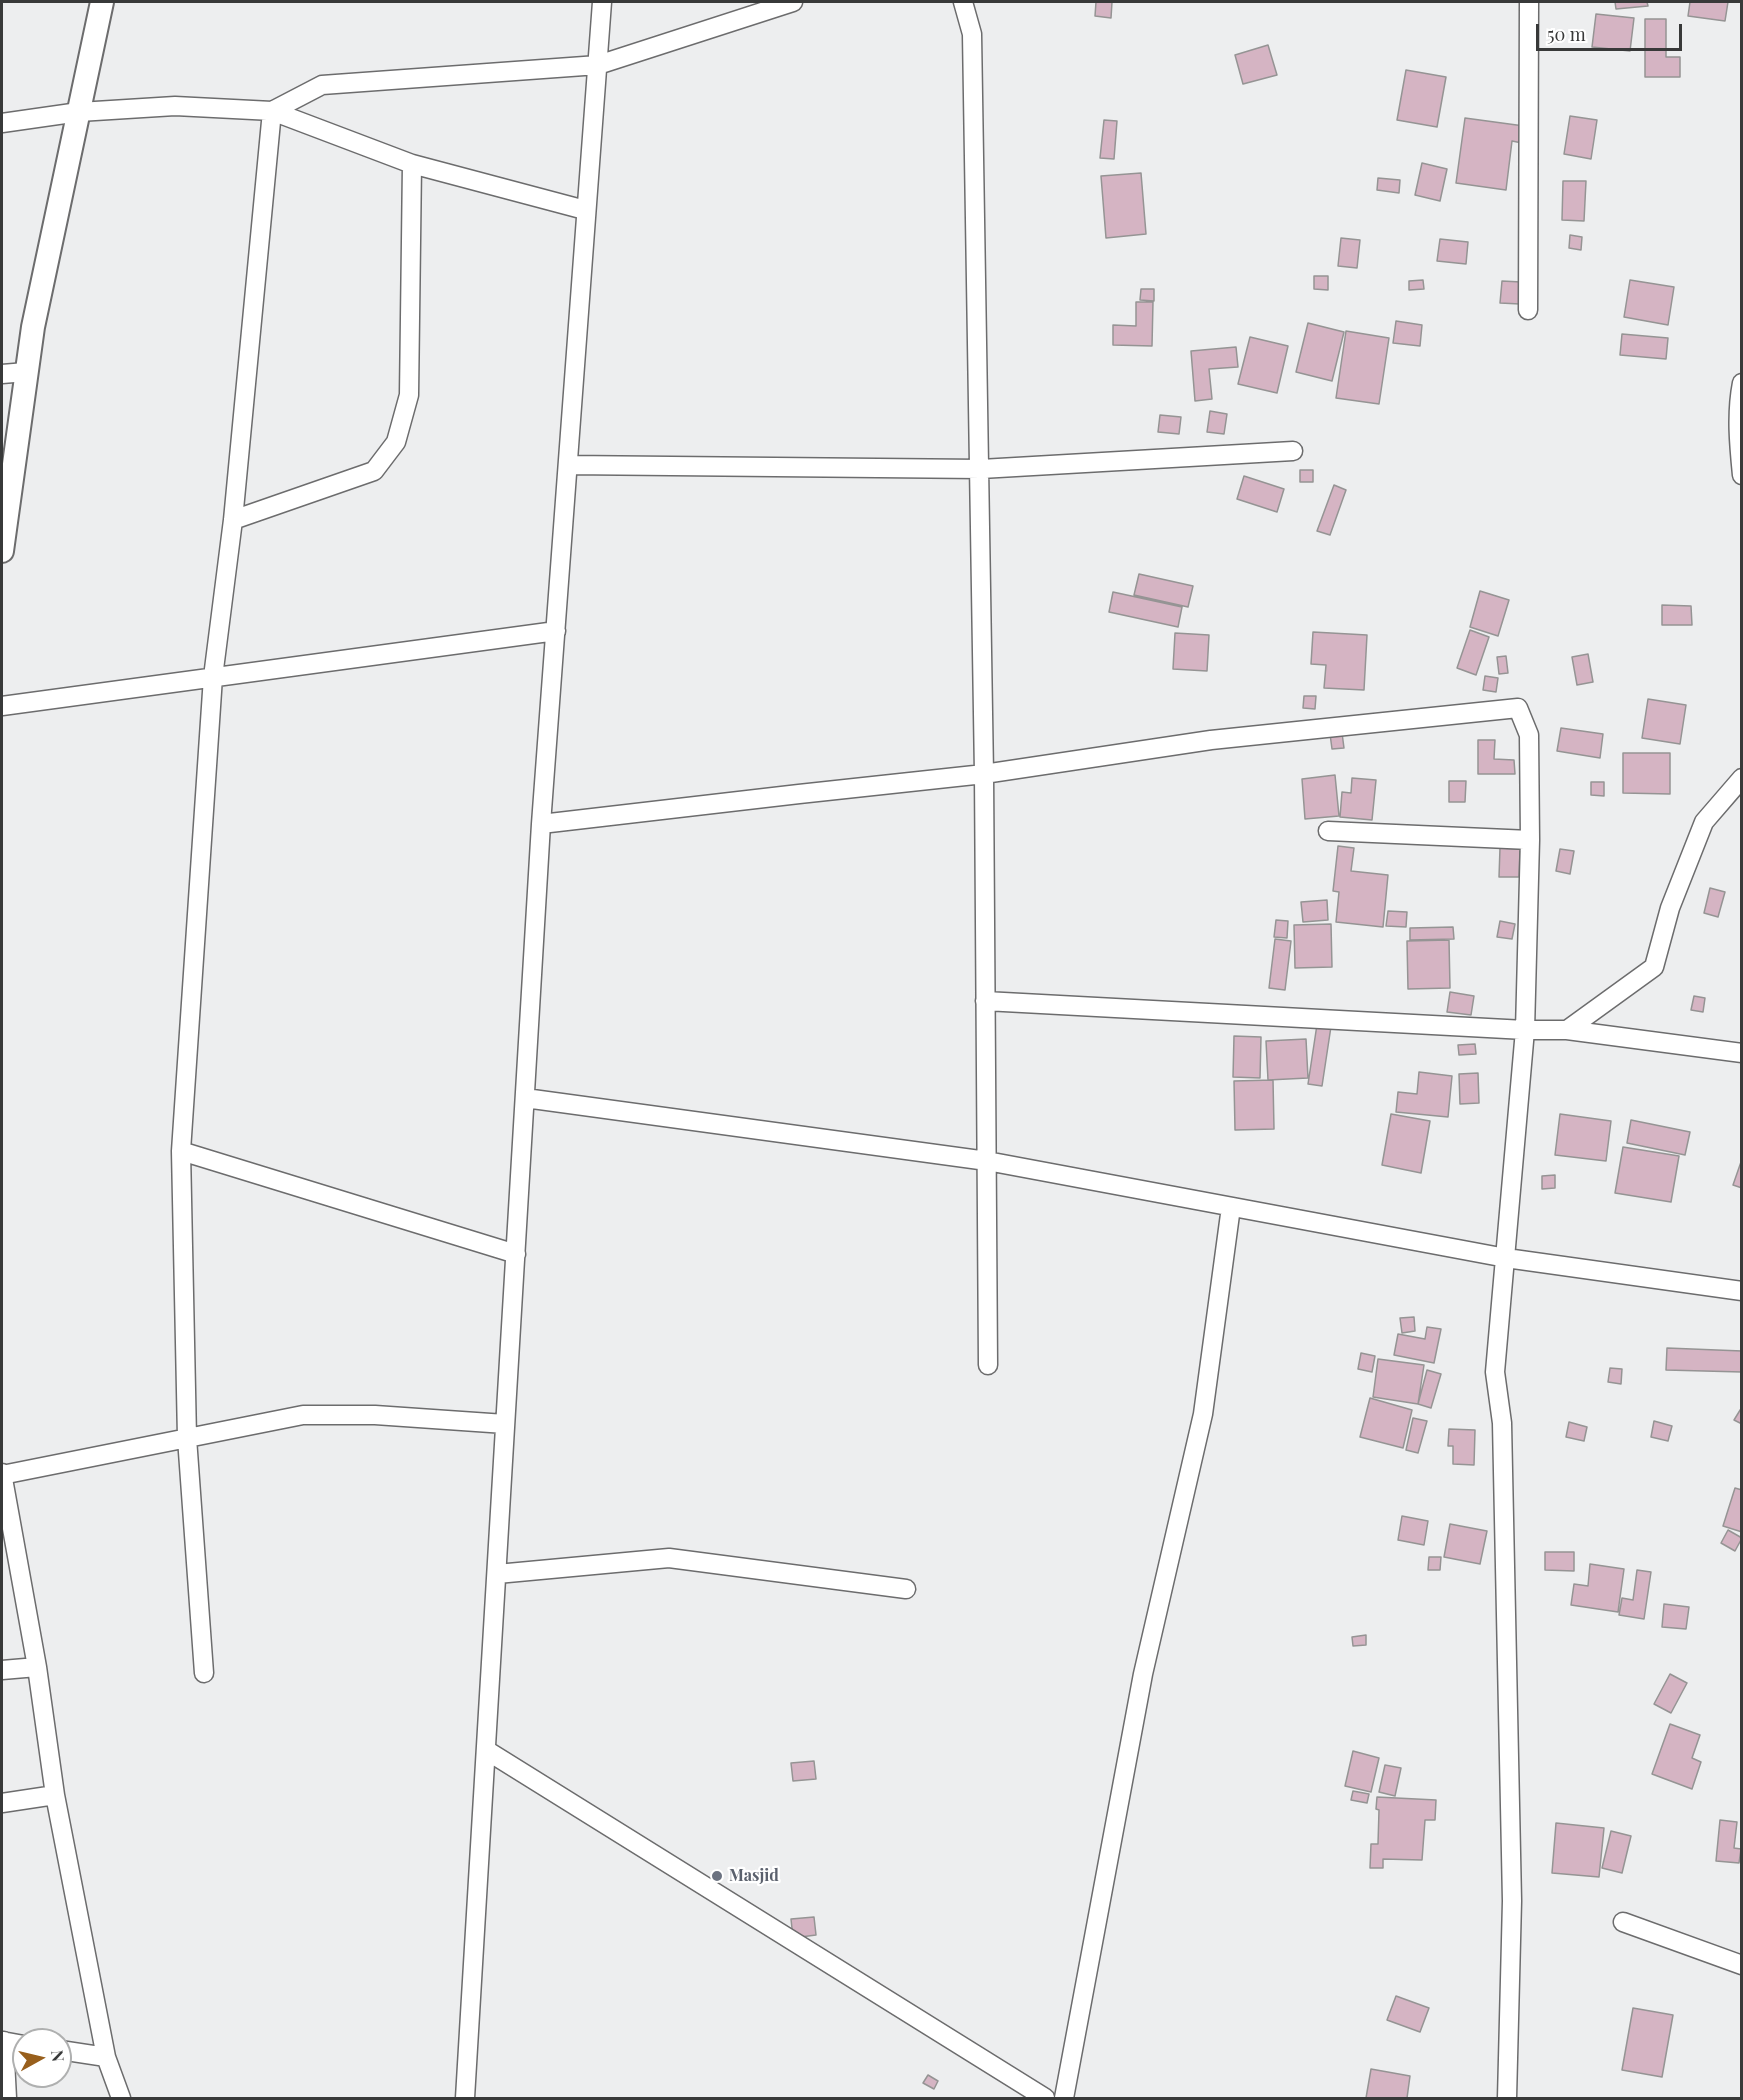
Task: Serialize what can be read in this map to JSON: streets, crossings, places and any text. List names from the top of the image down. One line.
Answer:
{"places":["Masjid"],"scale_bar":"50 m","north":"right"}
